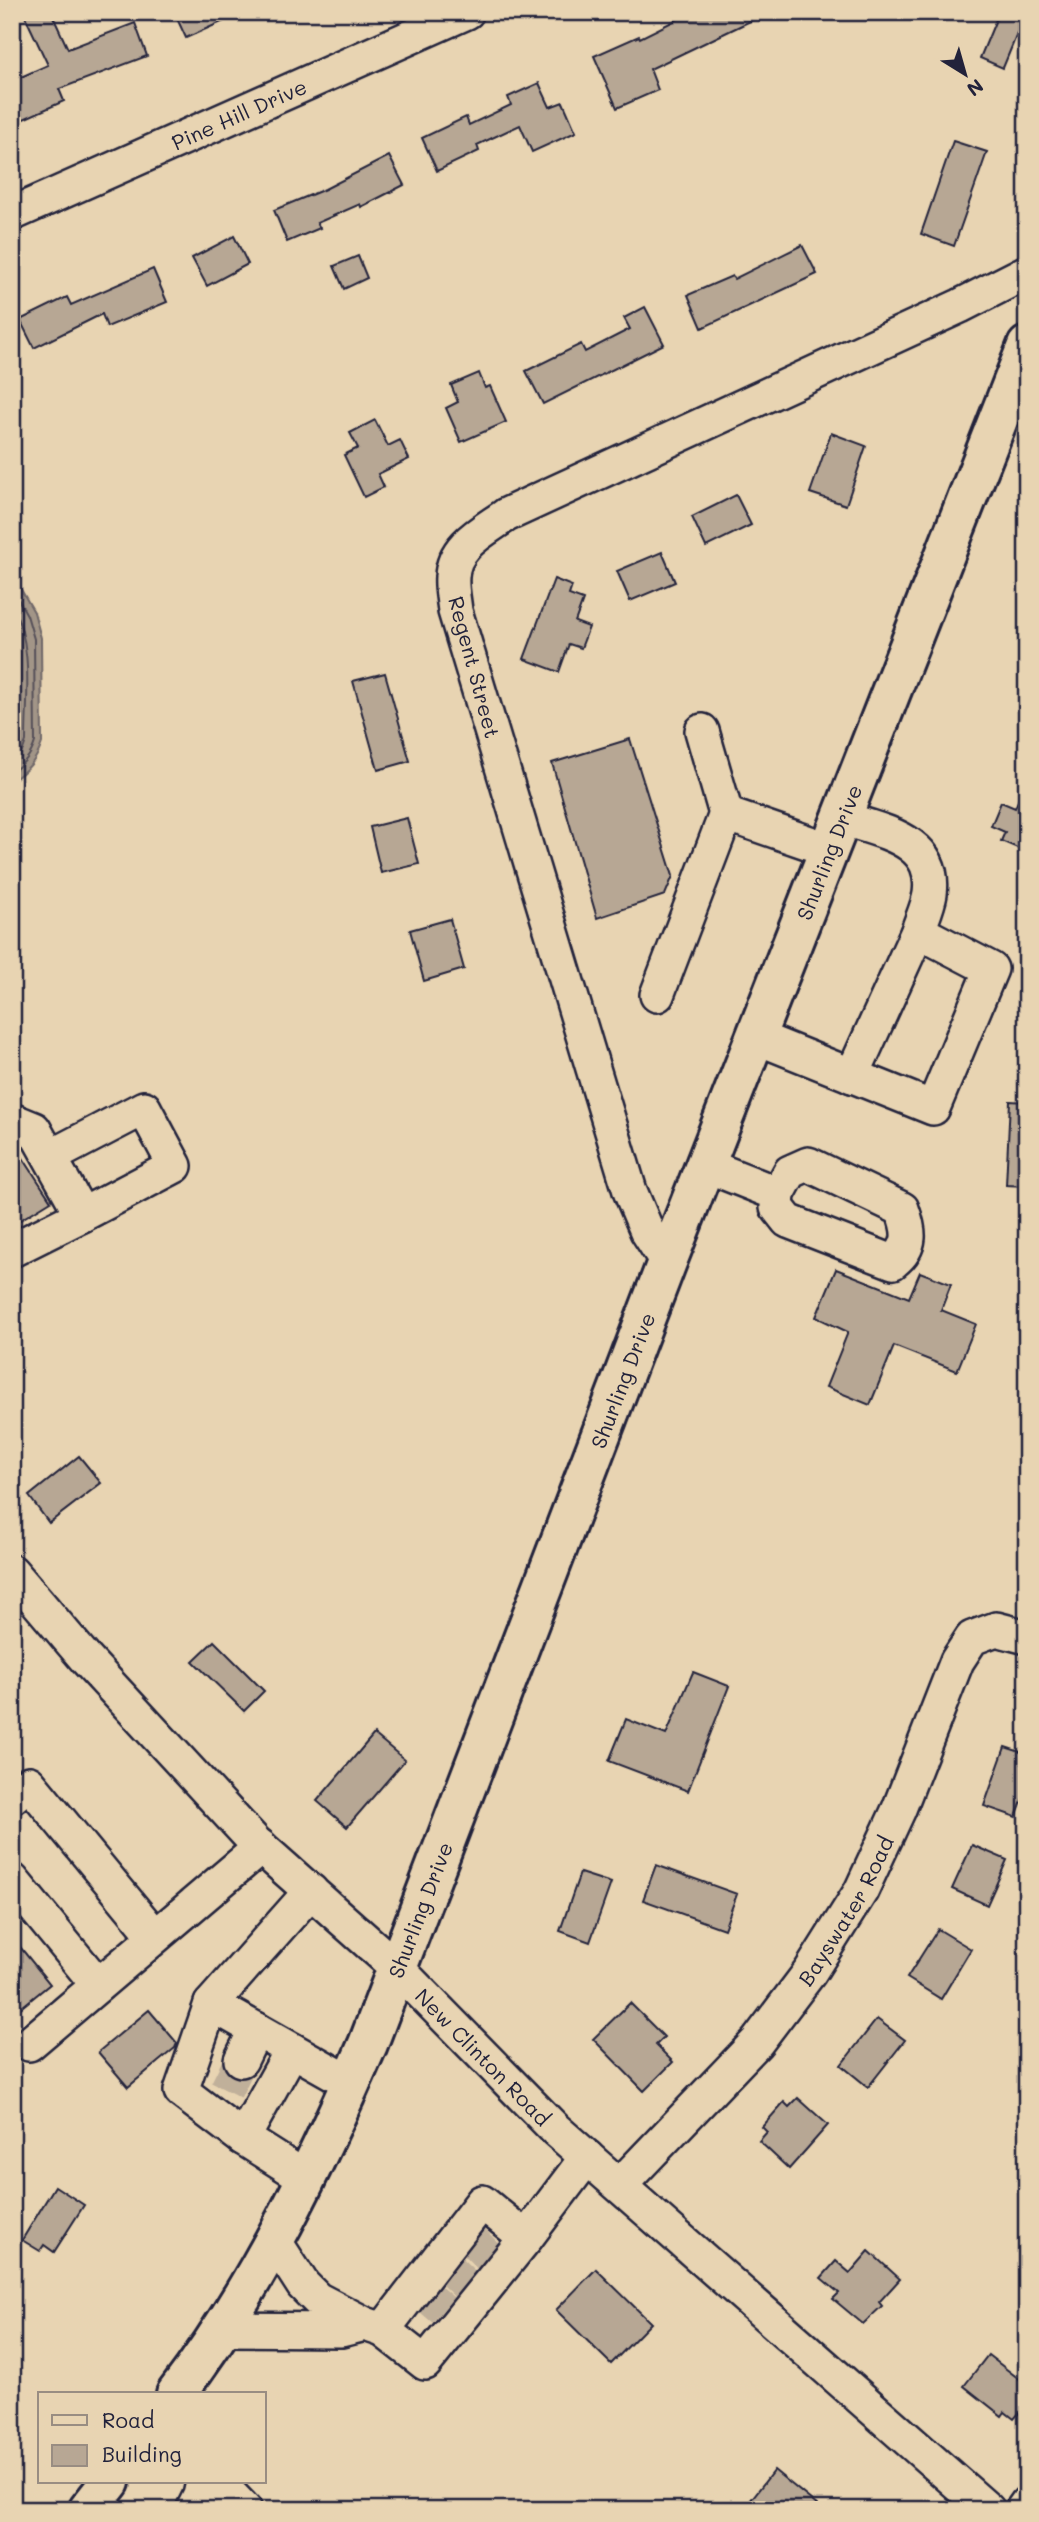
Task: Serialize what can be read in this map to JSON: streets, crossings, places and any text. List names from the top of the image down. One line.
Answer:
{"streets":{"main road":["Shurling Drive"],"street":["Pine Hill Drive","Regent Street","Bayswater Road","New Clinton Road"]},"crossings":[["Regent Street","Shurling Drive"],["Shurling Drive","New Clinton Road"],["Bayswater Road","New Clinton Road"]],"legend":["Road","Building"],"north":"bottom right"}
